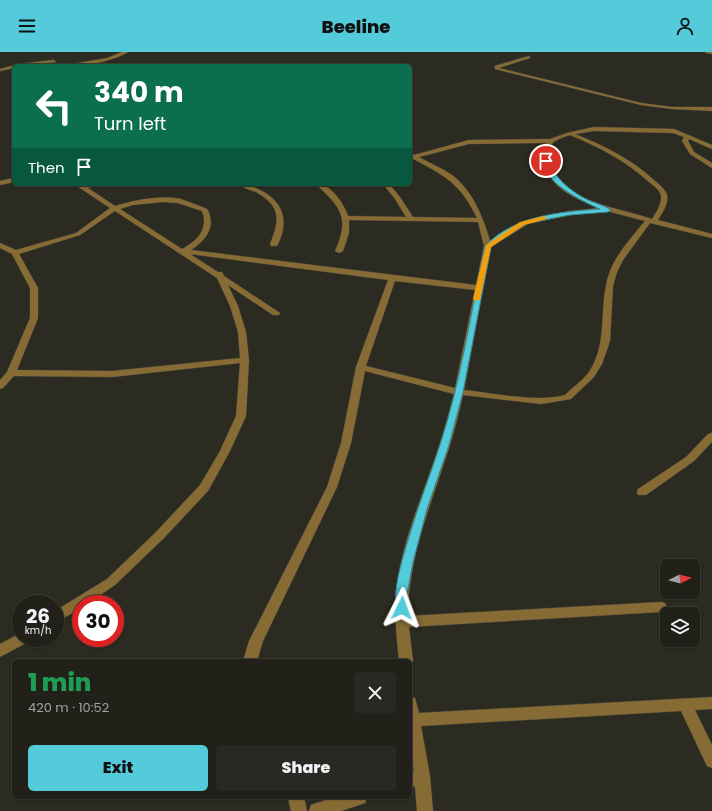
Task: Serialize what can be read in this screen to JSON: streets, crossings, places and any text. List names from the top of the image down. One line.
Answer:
{"north":"right","page":{"header":"Beeline","turn":["340 m","Turn left"],"then":"Then","speed":"26 km/h","limit":"30","heading":["1 min","420 m · 10:52"],"buttons":["Exit","Share"]}}
